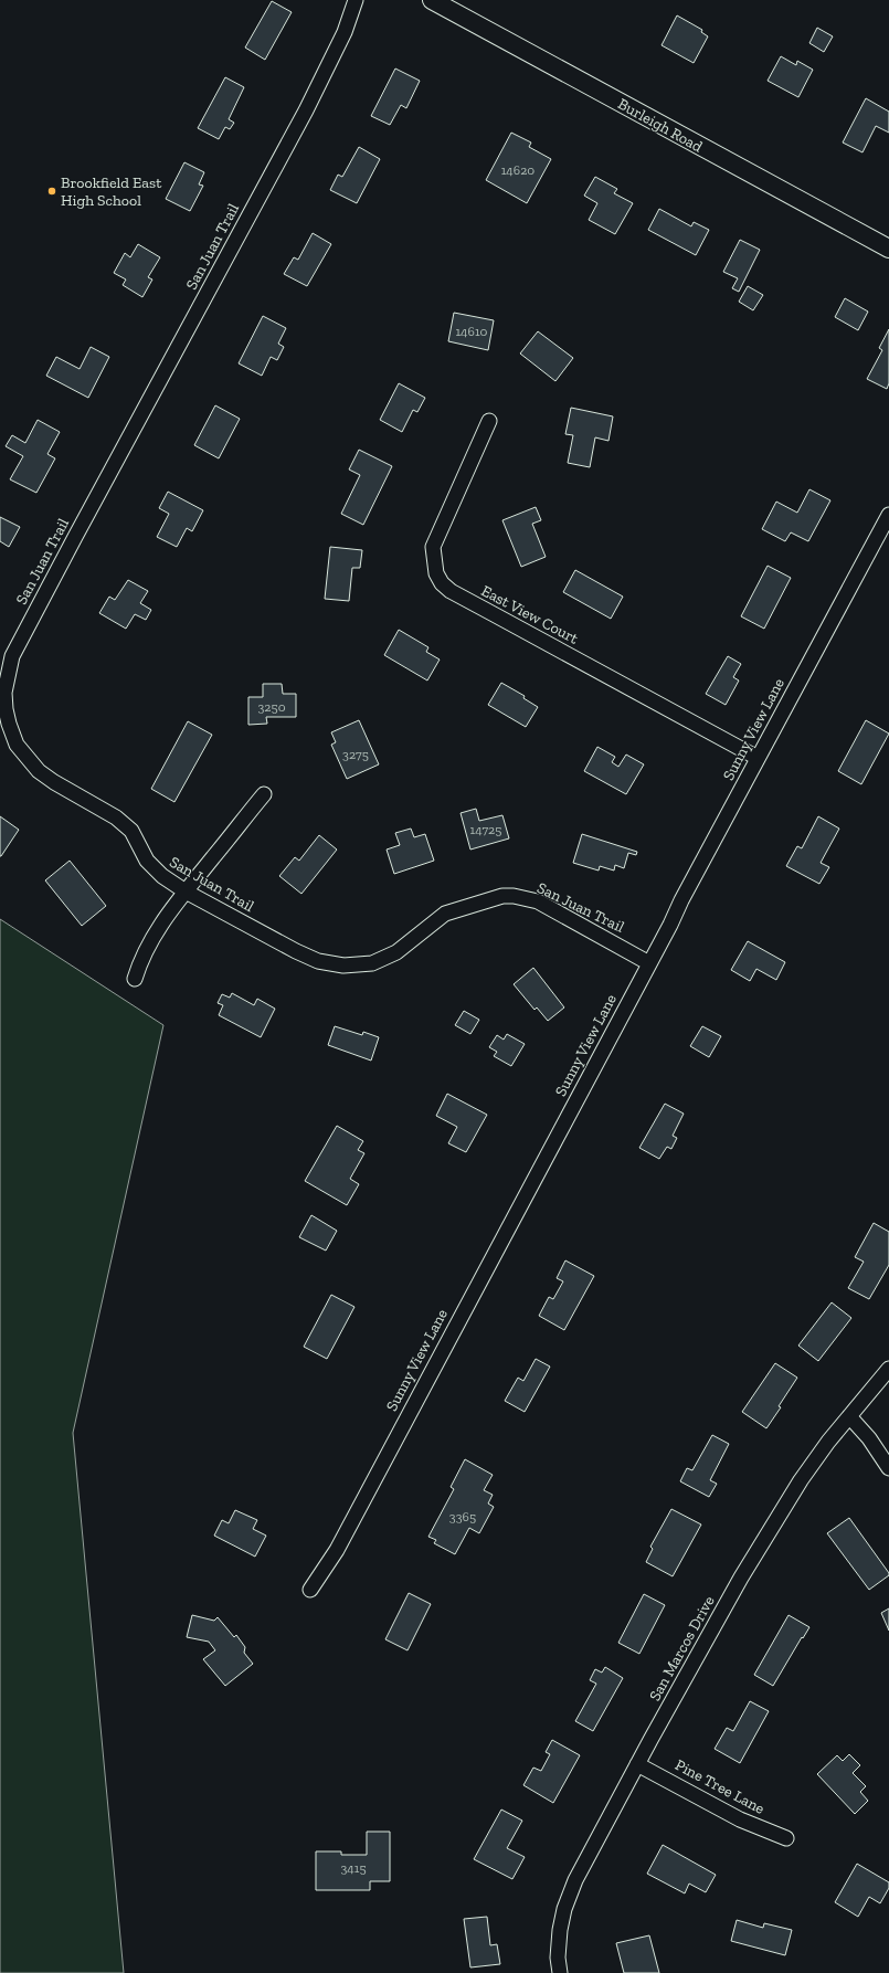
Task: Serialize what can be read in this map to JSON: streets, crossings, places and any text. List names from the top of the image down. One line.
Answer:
{"streets":{"street":["Burleigh Road","San Juan Trail","East View Court","Sunny View Lane","San Marcos Drive","Pine Tree Lane"]},"crossings":[["San Juan Trail","Sunny View Lane"],["East View Court","Sunny View Lane"],["San Marcos Drive","Pine Tree Lane"]],"places":["Brookfield East High School"],"house_numbers":["14620","14610","3250","3275","14725","3365","3415"]}
